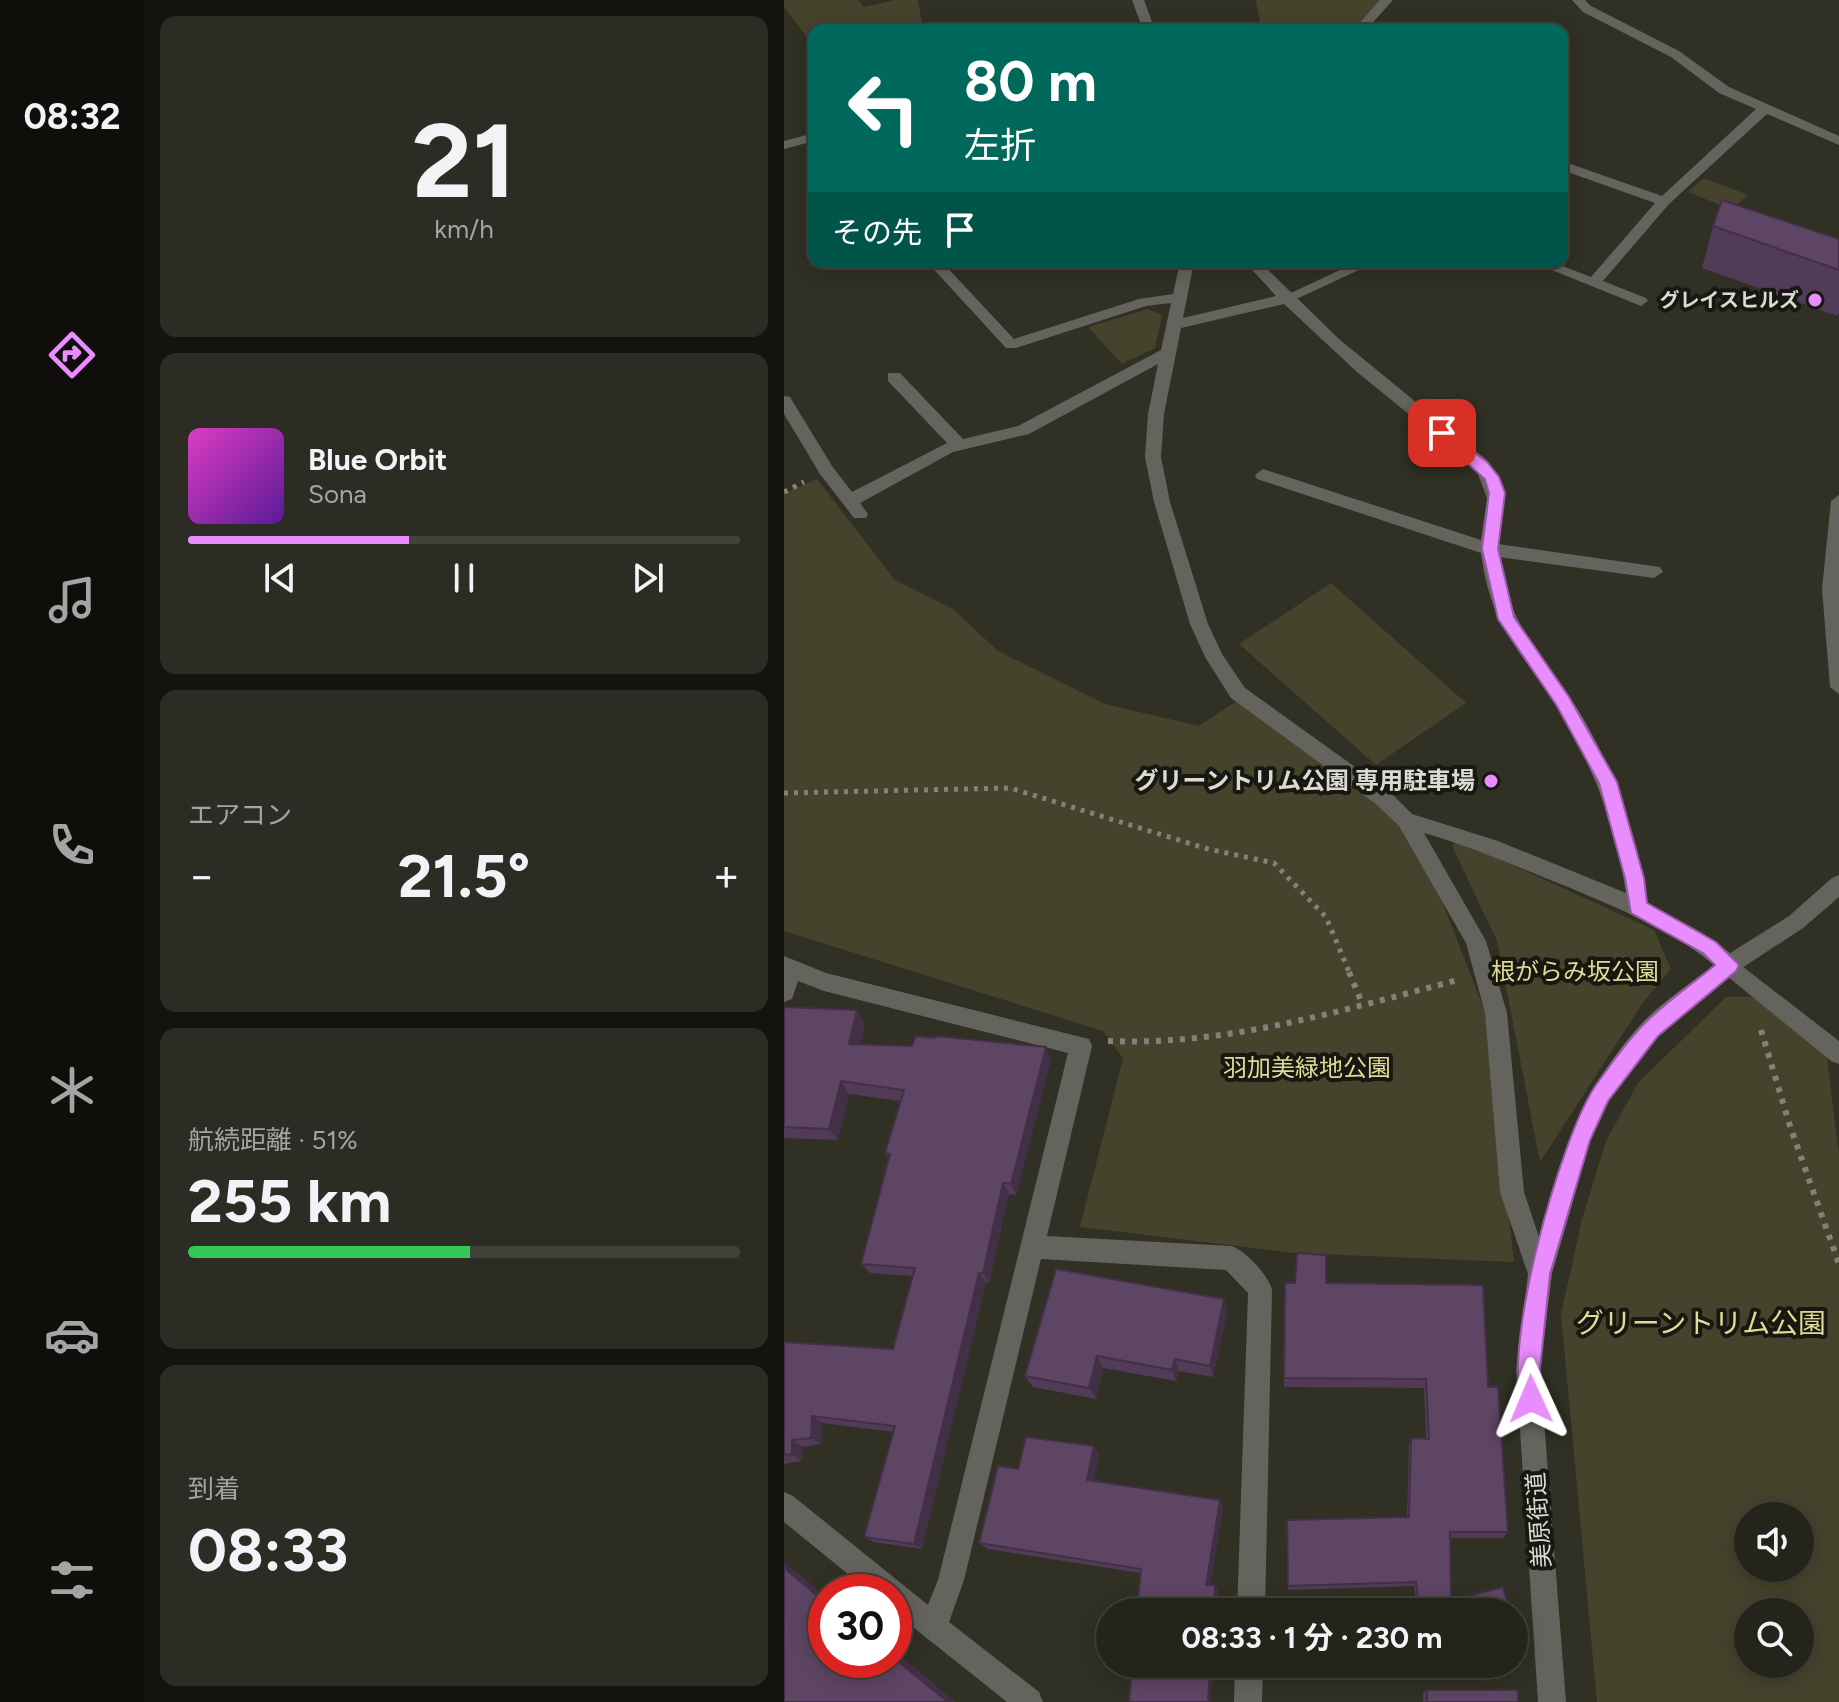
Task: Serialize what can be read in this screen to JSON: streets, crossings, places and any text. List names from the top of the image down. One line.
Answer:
{"streets":{"street":["美原街道"]},"parks":["根がらみ坂公園","羽加美緑地公園","グリーントリム公園"],"places":["グレイスヒルズ","グリーントリム公園 専用駐車場"],"page":{"tabs":"08:32","tile":[["21","km/h"],"エアコン",["航続距離 · 51%","255 km"],["到着","08:33"]],"turn":["80 m","左折"],"then":"その先","song":["Blue Orbit","Sona"],"heat":["−","21.5°","+"],"limit":"30","trip":"08:33 · 1 分 · 230 m"}}
